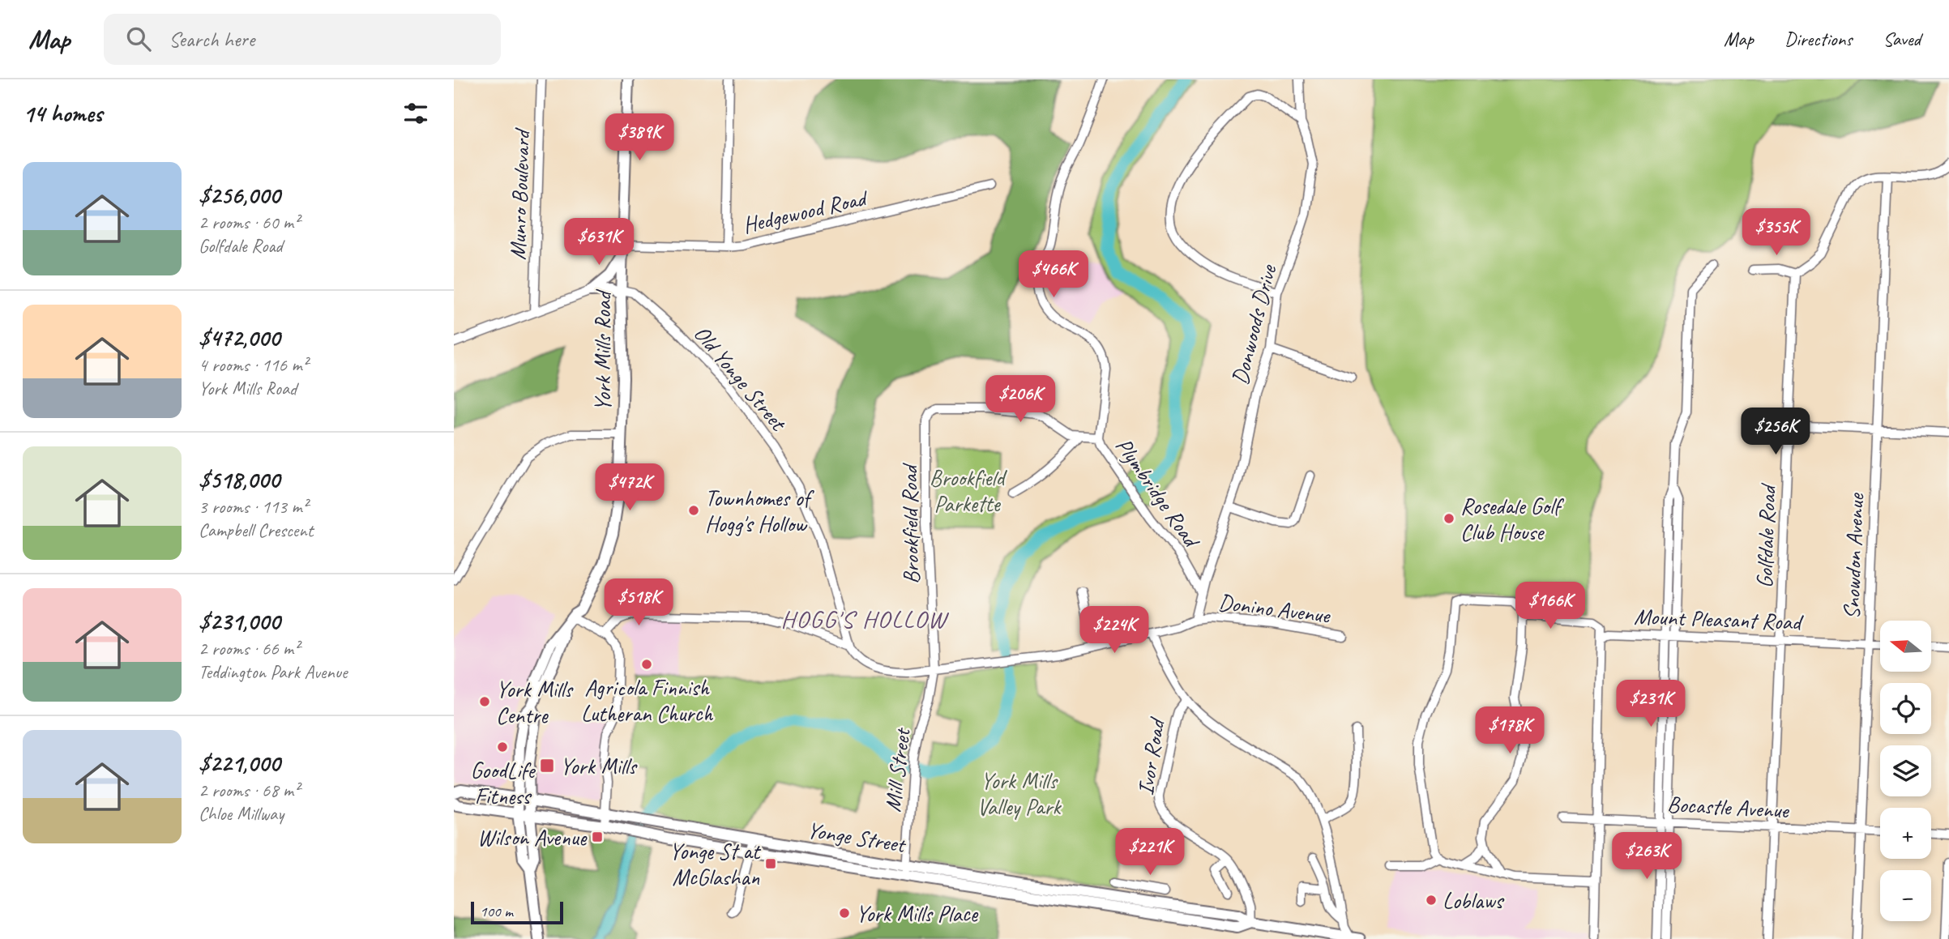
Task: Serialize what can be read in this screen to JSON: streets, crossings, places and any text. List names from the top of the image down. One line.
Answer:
{"streets":{"main road":["York Mills Road","Yonge Street"],"street":["Munro Boulevard","Hedgewood Road","Donwoods Drive","Old Yonge Street","Plymbridge Road","Brookfield Road","Golfdale Road","Snowdon Avenue","Donino Avenue","Mount Pleasant Road","Ivor Road","Mill Street","Bocastle Avenue"]},"crossings":[["Hedgewood Road","York Mills Road"],["Donwoods Drive","Plymbridge Road"],["Donwoods Drive","Donino Avenue"],["York Mills Road","Old Yonge Street"],["York Mills Road","Yonge Street"],["Old Yonge Street","Brookfield Road"],["Old Yonge Street","Donino Avenue"],["Old Yonge Street","Mill Street"],["Brookfield Road","Donino Avenue"],["Brookfield Road","Mill Street"],["Golfdale Road","Mount Pleasant Road"],["Golfdale Road","Bocastle Avenue"],["Snowdon Avenue","Mount Pleasant Road"],["Snowdon Avenue","Bocastle Avenue"],["Donino Avenue","Mill Street"],["Ivor Road","Yonge Street"],["Mill Street","Yonge Street"]],"districts":["HOGG'S HOLLOW"],"parks":["Brookfield Parkette","York Mills Valley Park"],"places":{"other":["Townhomes of Hogg's Hollow","Rosedale Golf Club House","Agricola Finnish Lutheran Church","York Mills Centre","GoodLife Fitness","Loblaws","York Mills Place"],"transit":["York Mills","Wilson Avenue","Yonge St at McGlashan"]},"scale_bar":"100 m","north":"left","page":{"header":"Map","search":"Search here","nav":["Map","Directions","Saved"],"heading":"14 homes","price":["$389K","$355K","$631K","$466K","$206K","$256K","$472K","$518K","$166K","$224K","$231K","$178K","$221K","$263K"],"list":[{"name":"$256,000","note":"2 rooms · 60 m² · Golfdale Road"},{"name":"$472,000","note":"4 rooms · 116 m² · York Mills Road"},{"name":"$518,000","note":"3 rooms · 113 m² · Campbell Crescent"},{"name":"$231,000","note":"2 rooms · 66 m² · Teddington Park Avenue"},{"name":"$221,000","note":"2 rooms · 68 m² · Chloe Millway"}],"map_buttons":["+","−"],"scale":"100 m"}}
